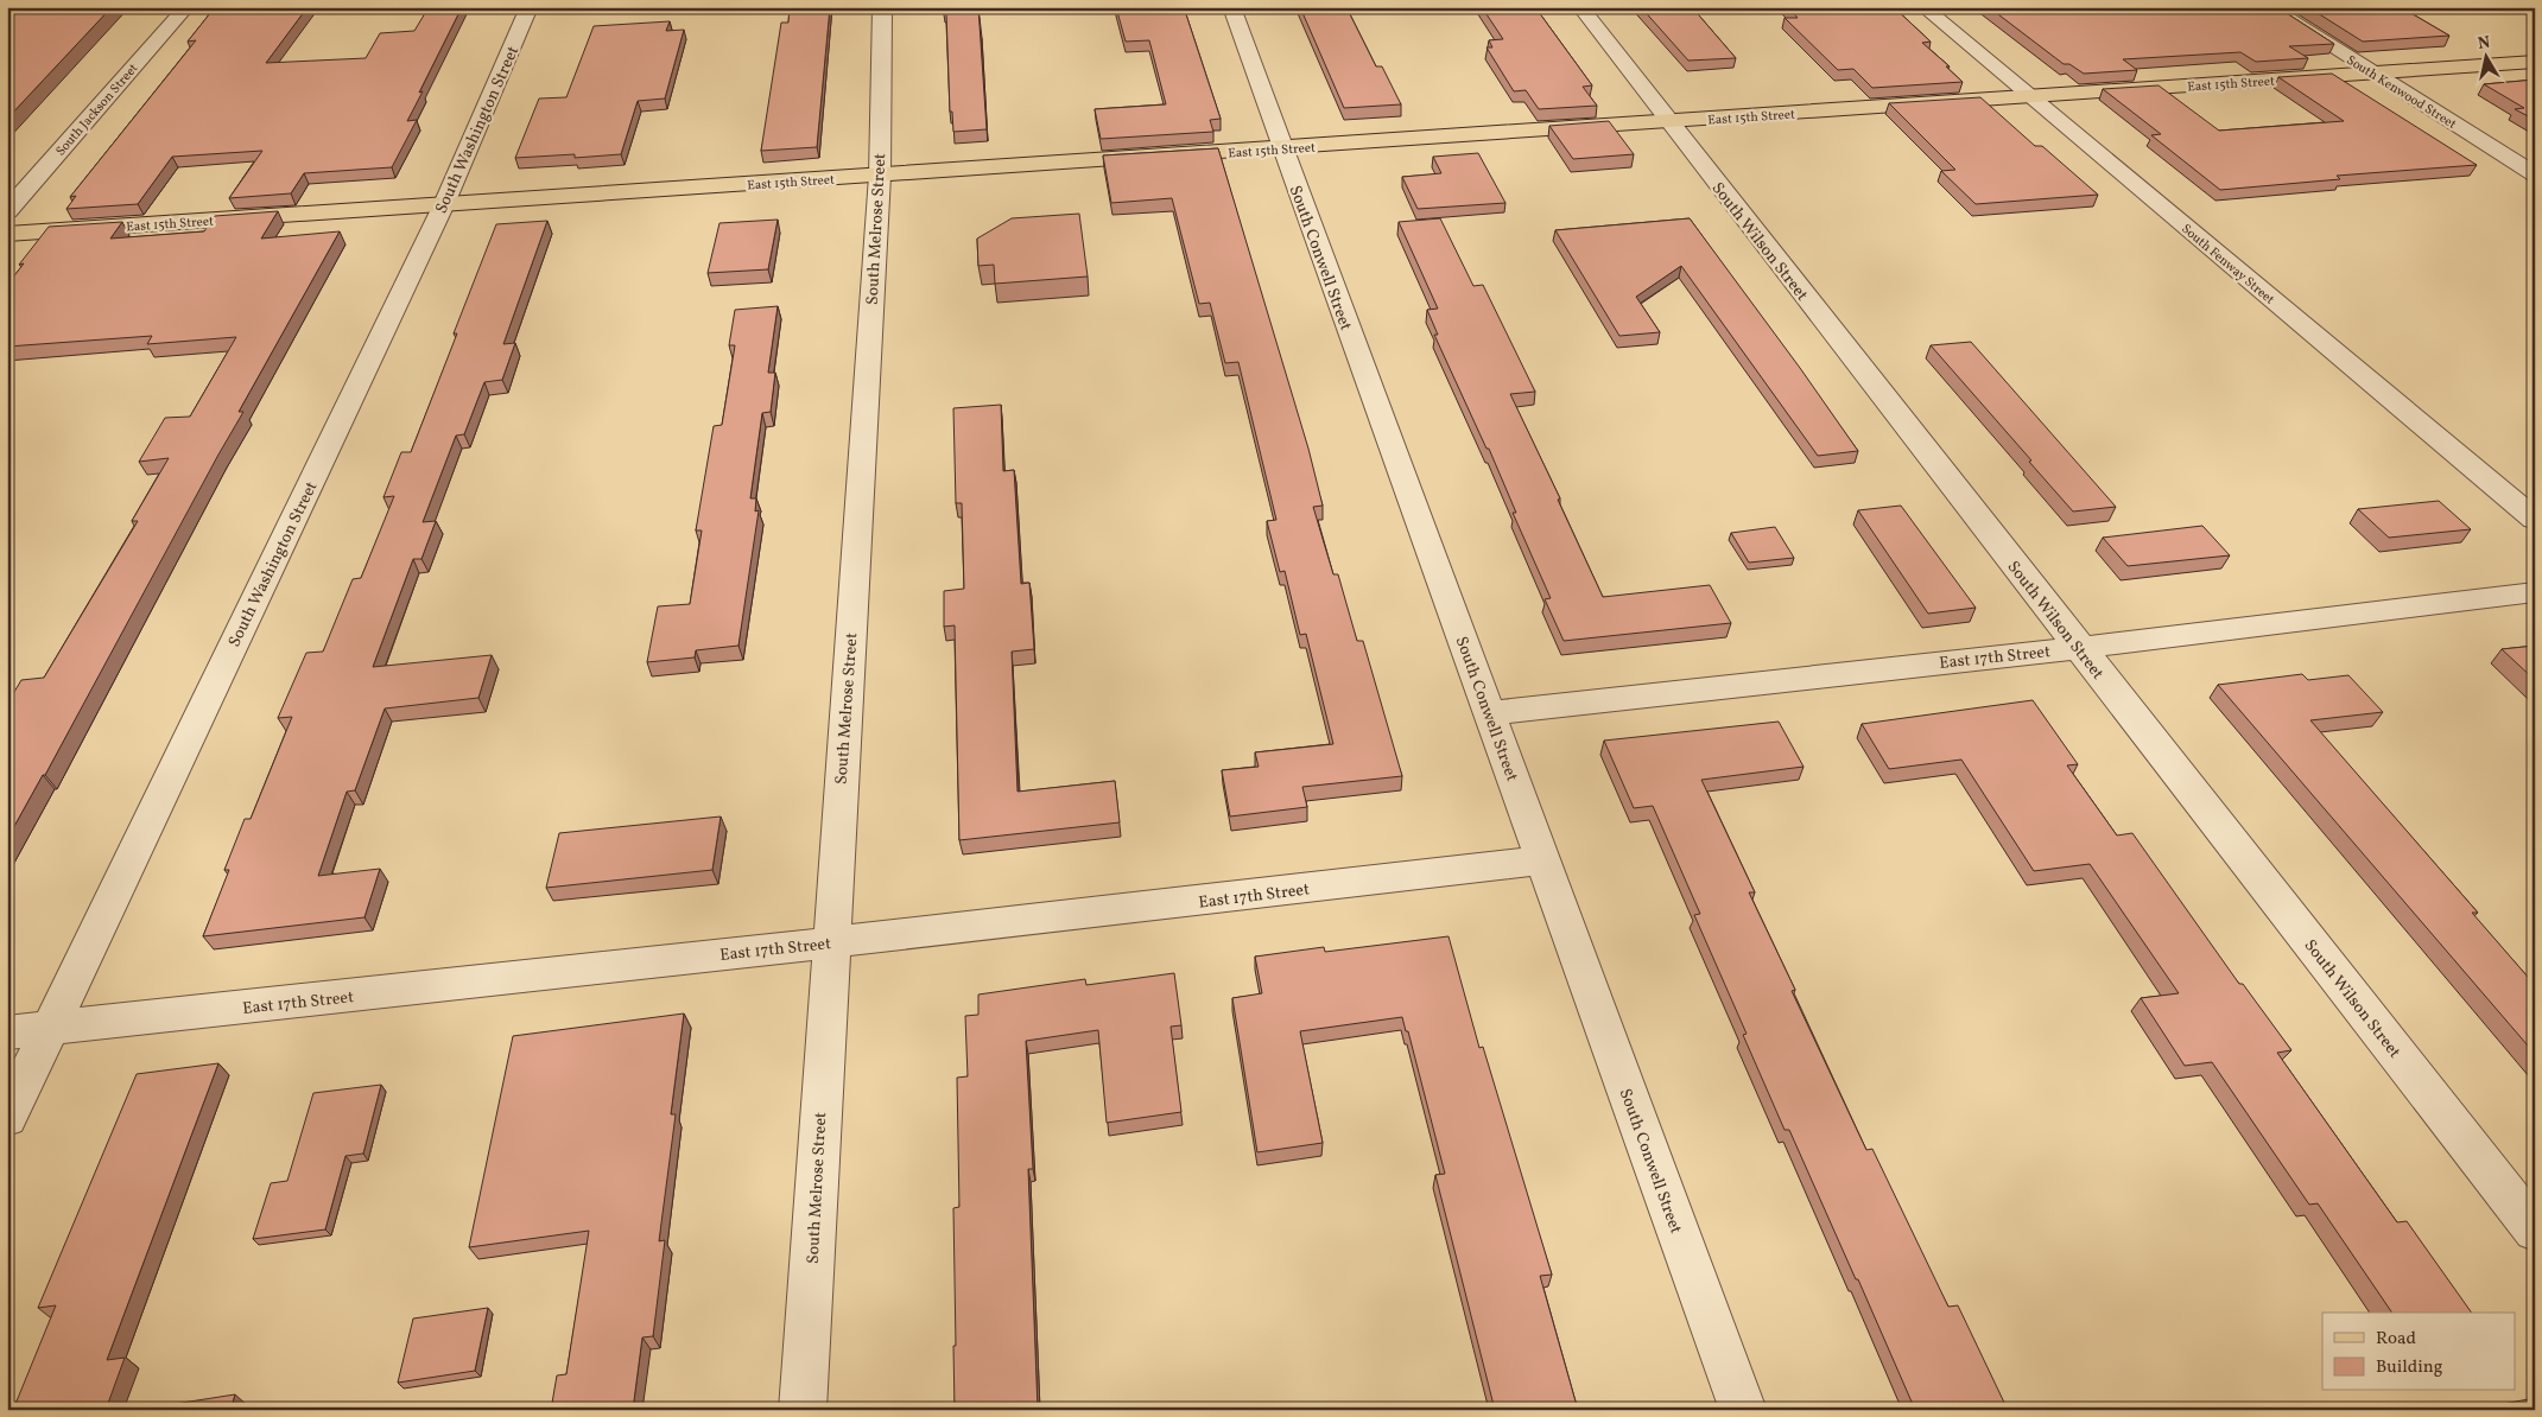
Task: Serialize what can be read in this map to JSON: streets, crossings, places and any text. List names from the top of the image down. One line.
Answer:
{"streets":{"main road":["East 15th Street"],"street":["South Kenwood Street","South Jackson Street","South Washington Street","South Melrose Street","South Wilson Street","South Conwell Street","South Fenway Street","East 17th Street"]},"crossings":[["East 15th Street","South Kenwood Street"],["East 15th Street","South Washington Street"],["East 15th Street","South Melrose Street"],["East 15th Street","South Wilson Street"],["East 15th Street","South Conwell Street"],["East 15th Street","South Fenway Street"],["South Washington Street","East 17th Street"],["South Melrose Street","East 17th Street"],["South Wilson Street","East 17th Street"],["South Conwell Street","East 17th Street"]],"legend":["Road","Building"],"north":"top"}
